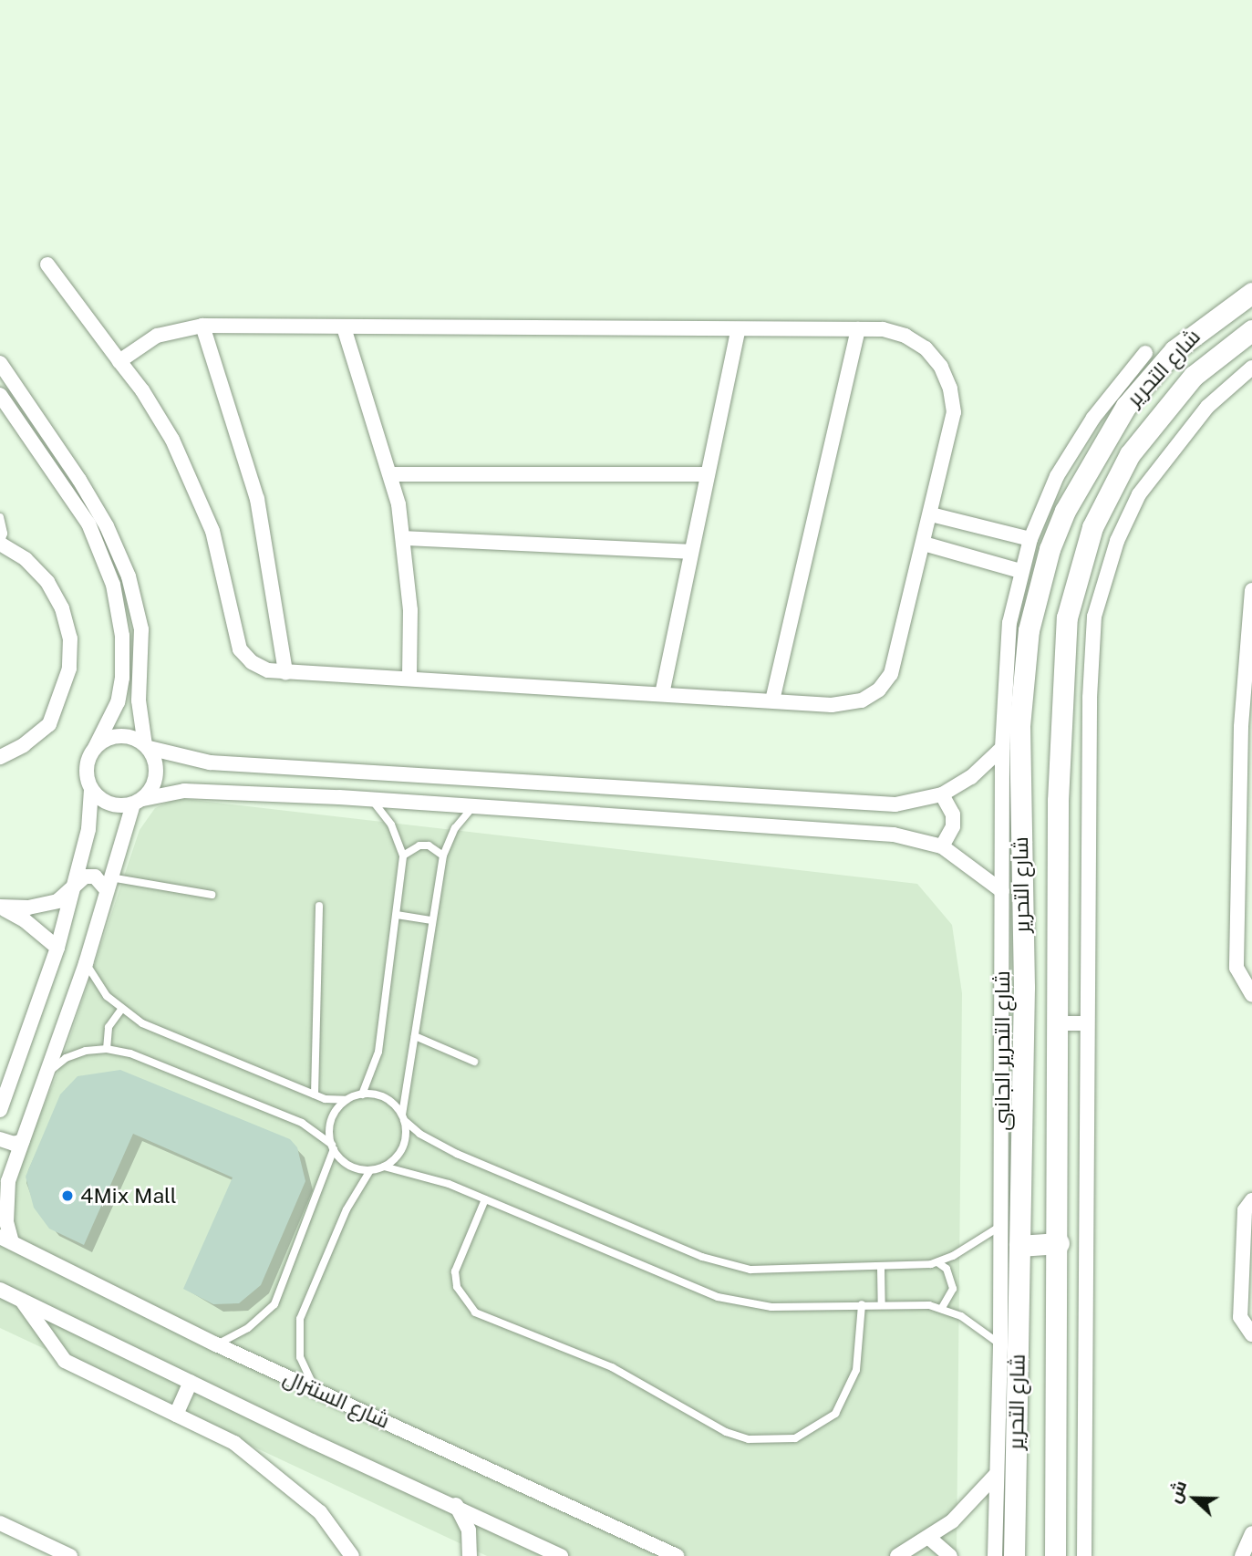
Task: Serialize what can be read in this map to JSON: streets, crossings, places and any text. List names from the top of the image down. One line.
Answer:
{"streets":{"street":["شارع التحرير","شارع التحرير الجانبى","شارع السنترال"]},"crossings":[["شارع التحرير","شارع التحرير الجانبى"]],"places":["4Mix Mall"],"north":"left"}
